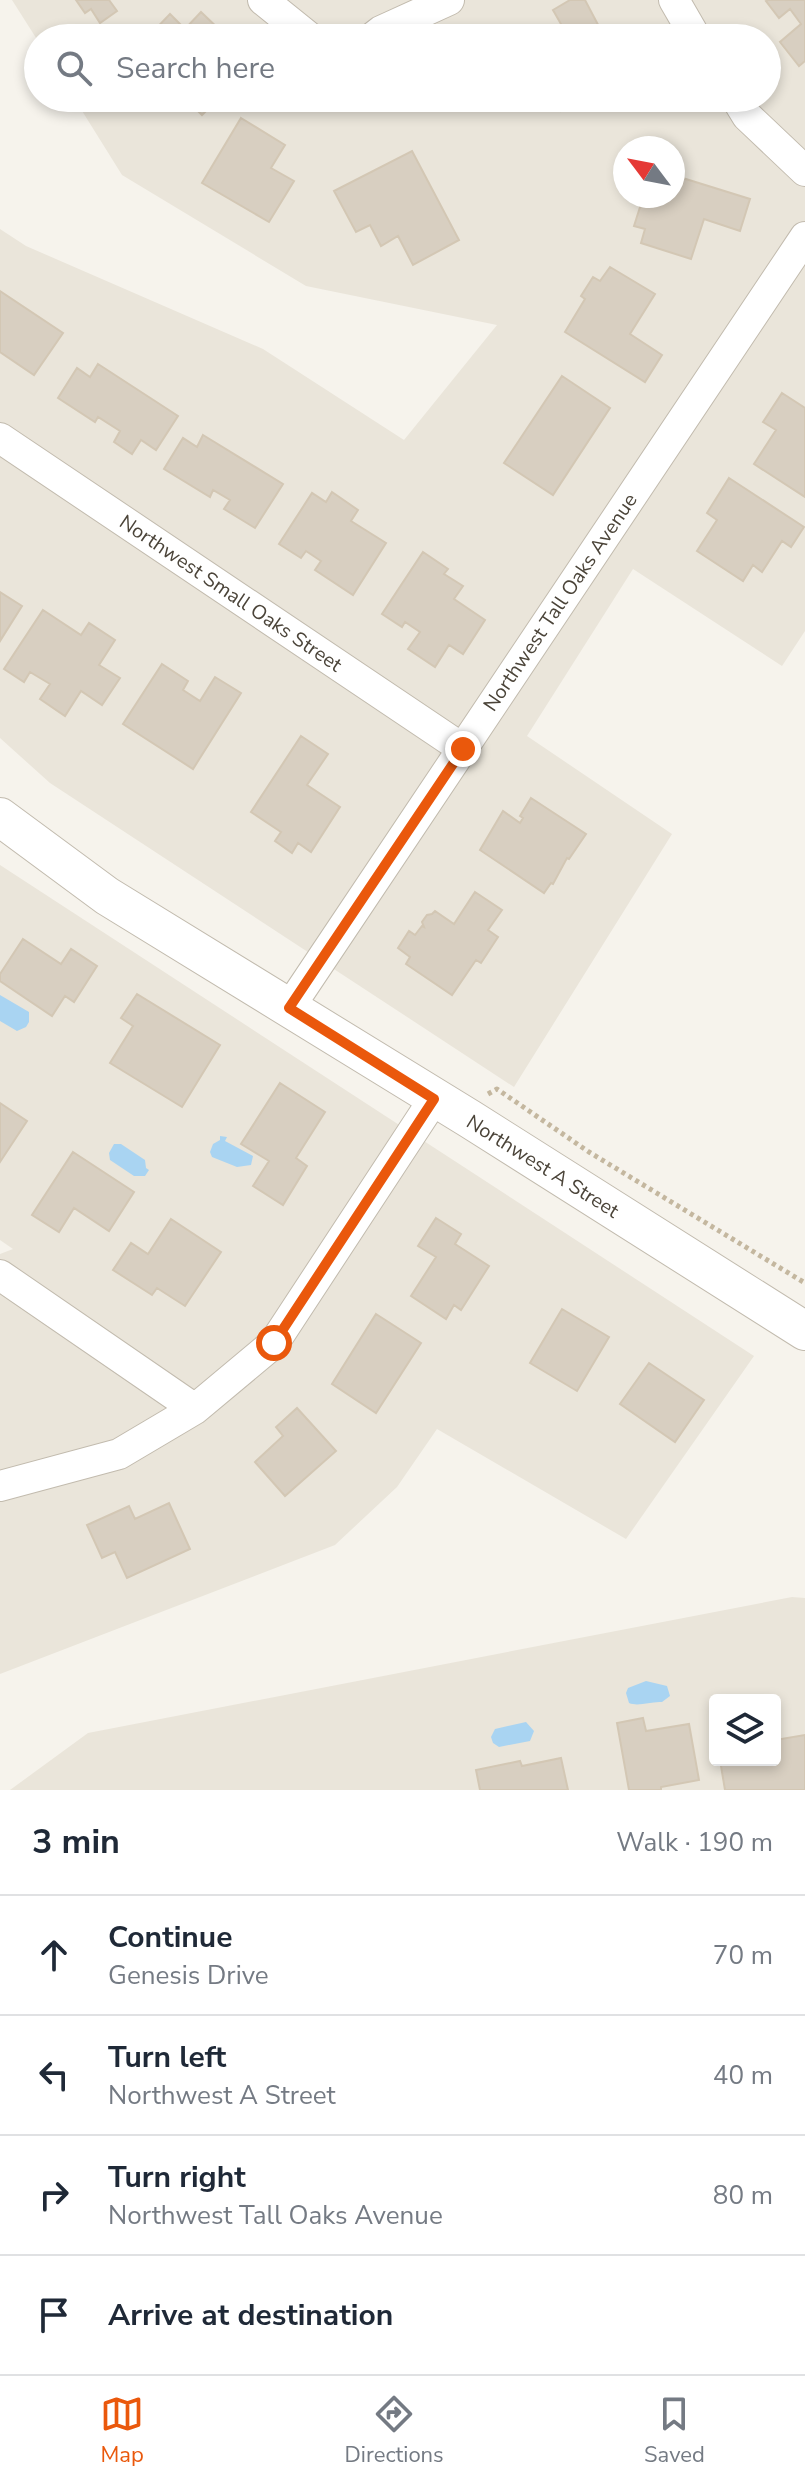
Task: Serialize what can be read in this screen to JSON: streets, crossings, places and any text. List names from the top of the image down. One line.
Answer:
{"streets":{"street":["Northwest Small Oaks Street","Northwest Tall Oaks Avenue","Northwest A Street"]},"crossings":[["Northwest Small Oaks Street","Northwest Tall Oaks Avenue"],["Northwest Tall Oaks Avenue","Northwest A Street"]],"north":"top left","page":{"search":"Search here","heading":["3 min","Walk · 190 m"],"list":[["Continue","Genesis Drive","70 m"],["Turn left","Northwest A Street","40 m"],["Turn right","Northwest Tall Oaks Avenue","80 m"],"Arrive at destination"],"nav":["Map","Directions","Saved"]}}
